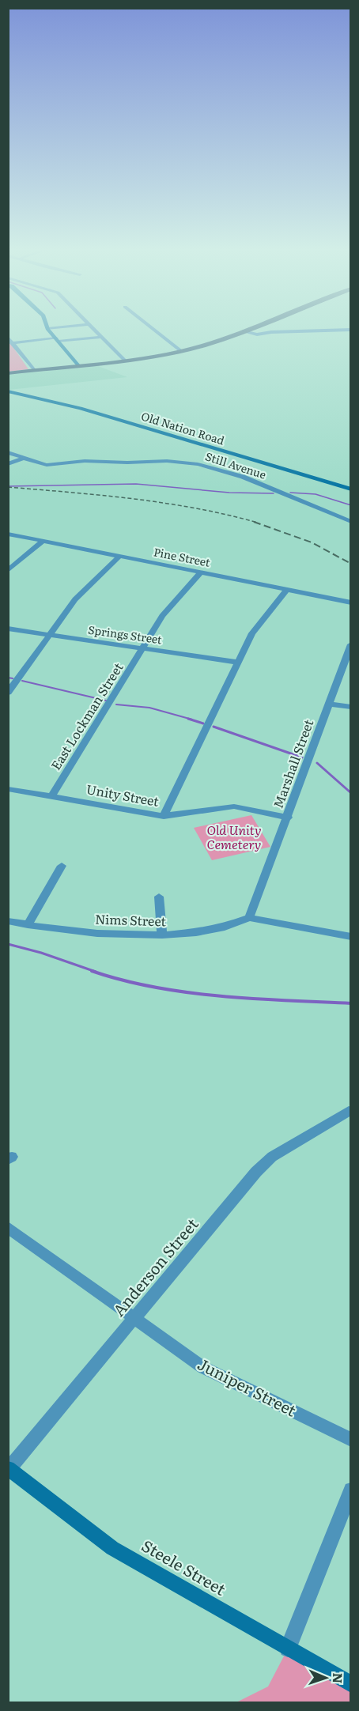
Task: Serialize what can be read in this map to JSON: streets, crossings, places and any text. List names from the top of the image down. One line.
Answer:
{"streets":{"street":["Old Nation Road","Still Avenue","Pine Street","Springs Street","East Lockman Street","Marshall Street","Unity Street","Nims Street","Anderson Street","Juniper Street","Steele Street"]},"crossings":[["Pine Street","East Lockman Street"],["Springs Street","East Lockman Street"],["East Lockman Street","Unity Street"],["Marshall Street","Unity Street"],["Marshall Street","Nims Street"],["Anderson Street","Juniper Street"],["Anderson Street","Steele Street"]],"parks":["Old Unity Cemetery"],"north":"right"}
